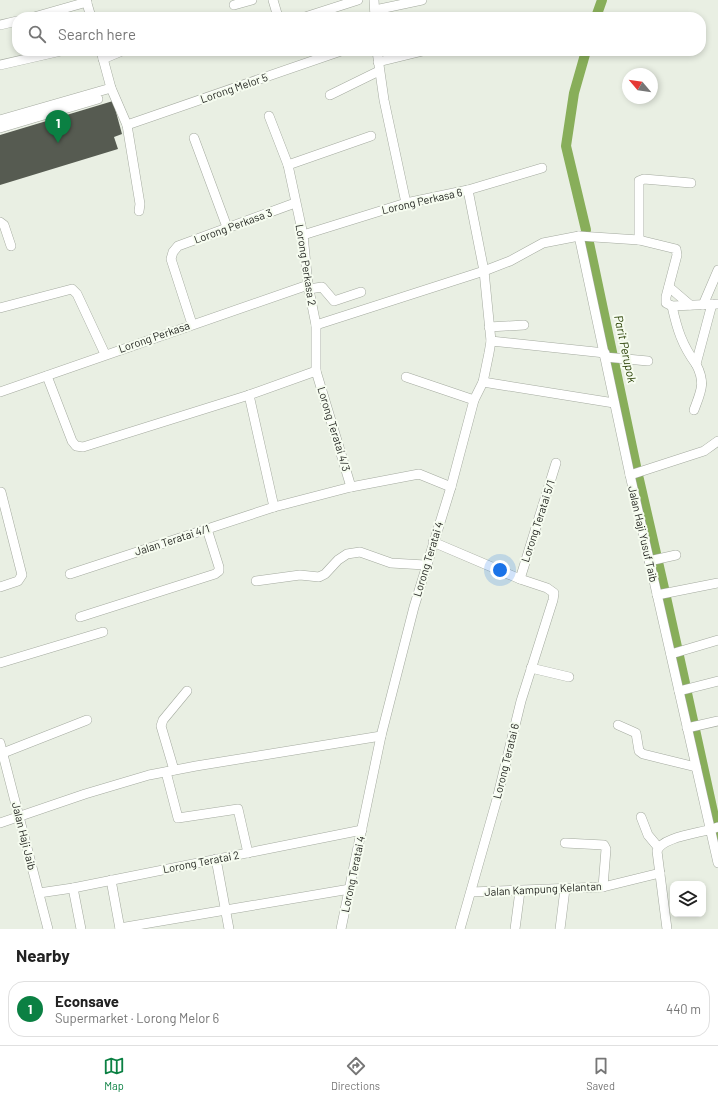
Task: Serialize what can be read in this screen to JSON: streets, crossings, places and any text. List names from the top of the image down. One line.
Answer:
{"streets":{"street":["Lorong Melor 5","Lorong Perkasa 6","Lorong Perkasa 3","Lorong Perkasa 2","Lorong Perkasa","Lorong Teratai 4/3","Lorong Teratai 5/1","Jalan Haji Yusuf Taib","Jalan Teratai 4/1","Lorong Teratai 4","Lorong Teratai 6","Jalan Haji Jaib","Lorong Teratai 2","Jalan Kampung Kelantan"]},"crossings":[["Lorong Perkasa 6","Lorong Perkasa 2"],["Lorong Perkasa 6","Lorong Teratai 4"],["Lorong Perkasa 3","Lorong Perkasa 2"],["Lorong Perkasa 3","Lorong Perkasa"],["Lorong Perkasa 2","Lorong Perkasa"],["Lorong Perkasa 2","Lorong Teratai 4/3"],["Lorong Teratai 4/3","Jalan Teratai 4/1"],["Lorong Teratai 5/1","Lorong Teratai 6"],["Jalan Teratai 4/1","Lorong Teratai 4"],["Lorong Teratai 4","Lorong Teratai 2"],["Lorong Teratai 6","Jalan Kampung Kelantan"],["Jalan Haji Jaib","Lorong Teratai 2"]],"water":["Parit Perupok"],"north":"top left","page":{"search":"Search here","pins":"1","heading":"Nearby","list":[{"mark":"1","name":"Econsave","note":"Supermarket · Lorong Melor 6","value":"440 m"}],"nav":["Map","Directions","Saved"]}}
